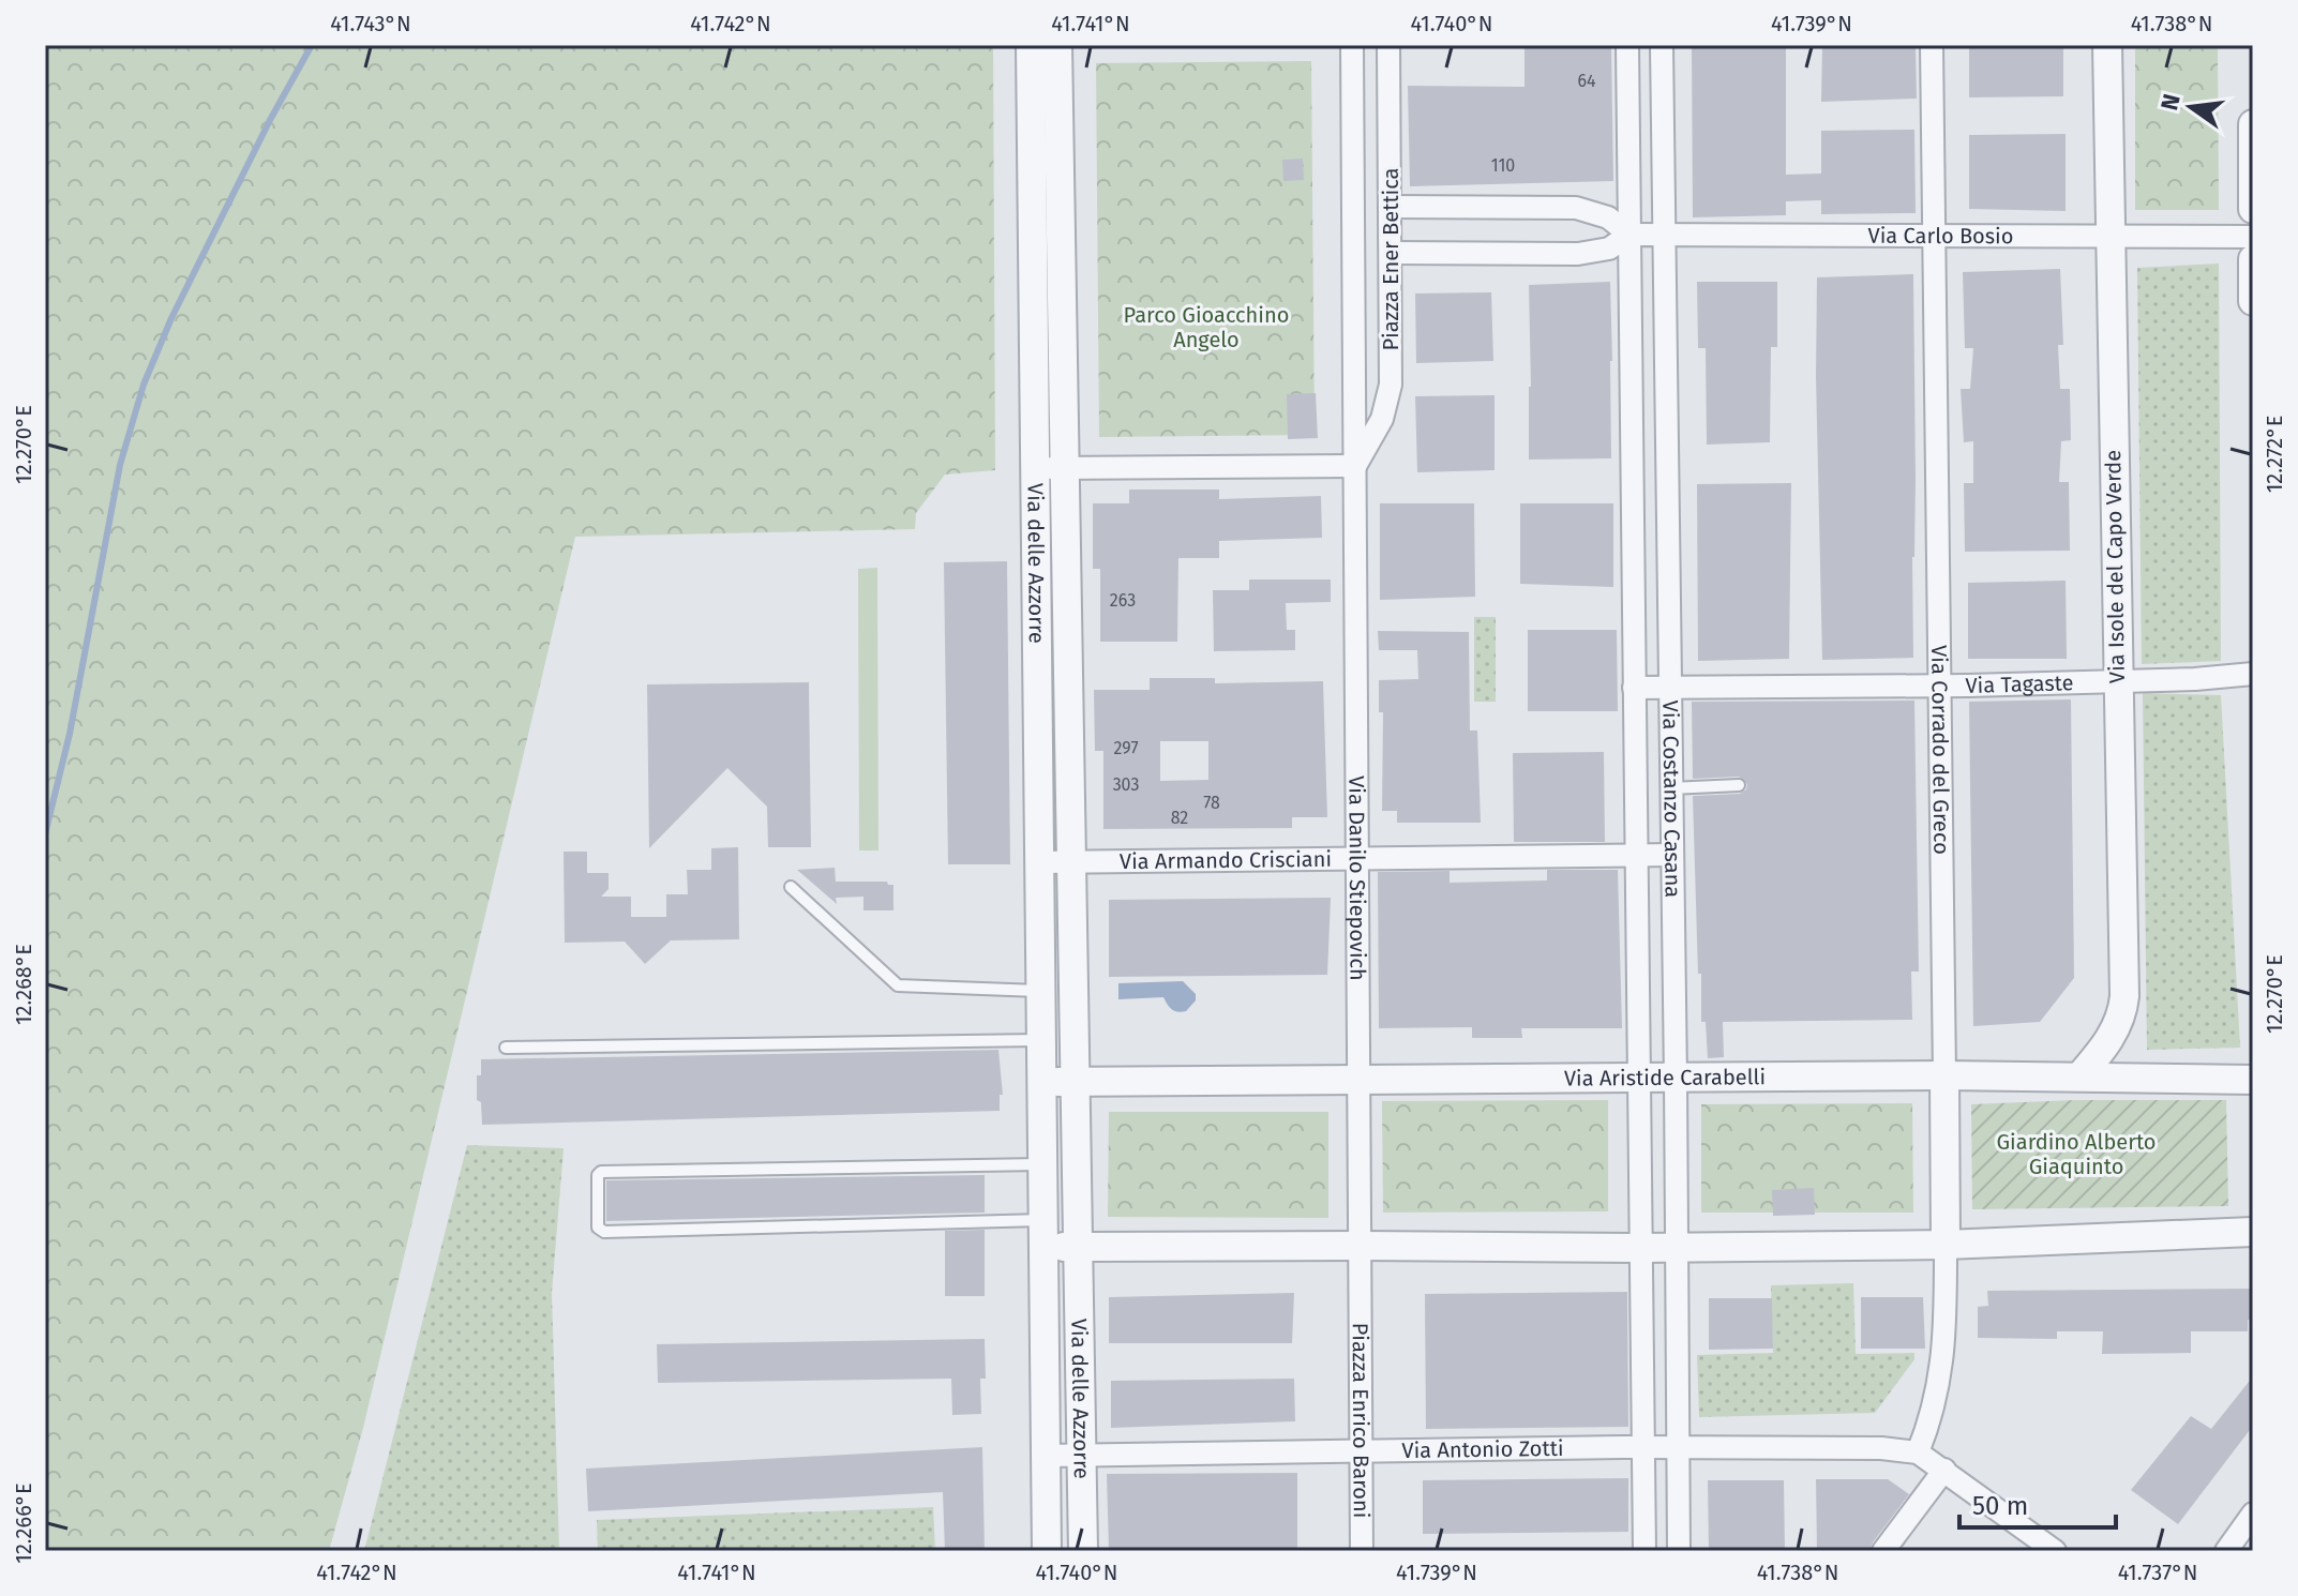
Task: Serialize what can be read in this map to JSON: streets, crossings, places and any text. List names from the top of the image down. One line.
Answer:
{"streets":{"street":["Via Carlo Bosio","Piazza Ener Bettica","Via delle Azzorre","Via Isole del Capo Verde","Via Tagaste","Via Corrado del Greco","Via Costanzo Casana","Via Armando Crisciani","Via Danilo Stiepovich","Via Aristide Carabelli","Piazza Enrico Baroni","Via Antonio Zotti"]},"crossings":[["Via Carlo Bosio","Piazza Ener Bettica"],["Via Carlo Bosio","Via Isole del Capo Verde"],["Via Carlo Bosio","Via Corrado del Greco"],["Via Carlo Bosio","Via Costanzo Casana"],["Piazza Ener Bettica","Via Danilo Stiepovich"],["Via delle Azzorre","Via Armando Crisciani"],["Via delle Azzorre","Via Aristide Carabelli"],["Via delle Azzorre","Via Antonio Zotti"],["Via Isole del Capo Verde","Via Tagaste"],["Via Isole del Capo Verde","Via Aristide Carabelli"],["Via Tagaste","Via Corrado del Greco"],["Via Tagaste","Via Costanzo Casana"],["Via Corrado del Greco","Via Aristide Carabelli"],["Via Corrado del Greco","Via Antonio Zotti"],["Via Costanzo Casana","Via Armando Crisciani"],["Via Costanzo Casana","Via Aristide Carabelli"],["Via Costanzo Casana","Via Antonio Zotti"],["Via Armando Crisciani","Via Danilo Stiepovich"],["Via Danilo Stiepovich","Via Aristide Carabelli"],["Via Danilo Stiepovich","Piazza Enrico Baroni"],["Piazza Enrico Baroni","Via Antonio Zotti"]],"parks":["Parco Gioacchino Angelo","Giardino Alberto Giaquinto"],"house_numbers":["64","110","263","297","303","78","82"],"scale_bar":"50 m","north":"left","coordinates":["41.743°N","41.742°N","41.741°N","41.740°N","41.739°N","41.738°N","12.270°E","12.272°E","12.268°E","12.266°E","41.737°N"]}
